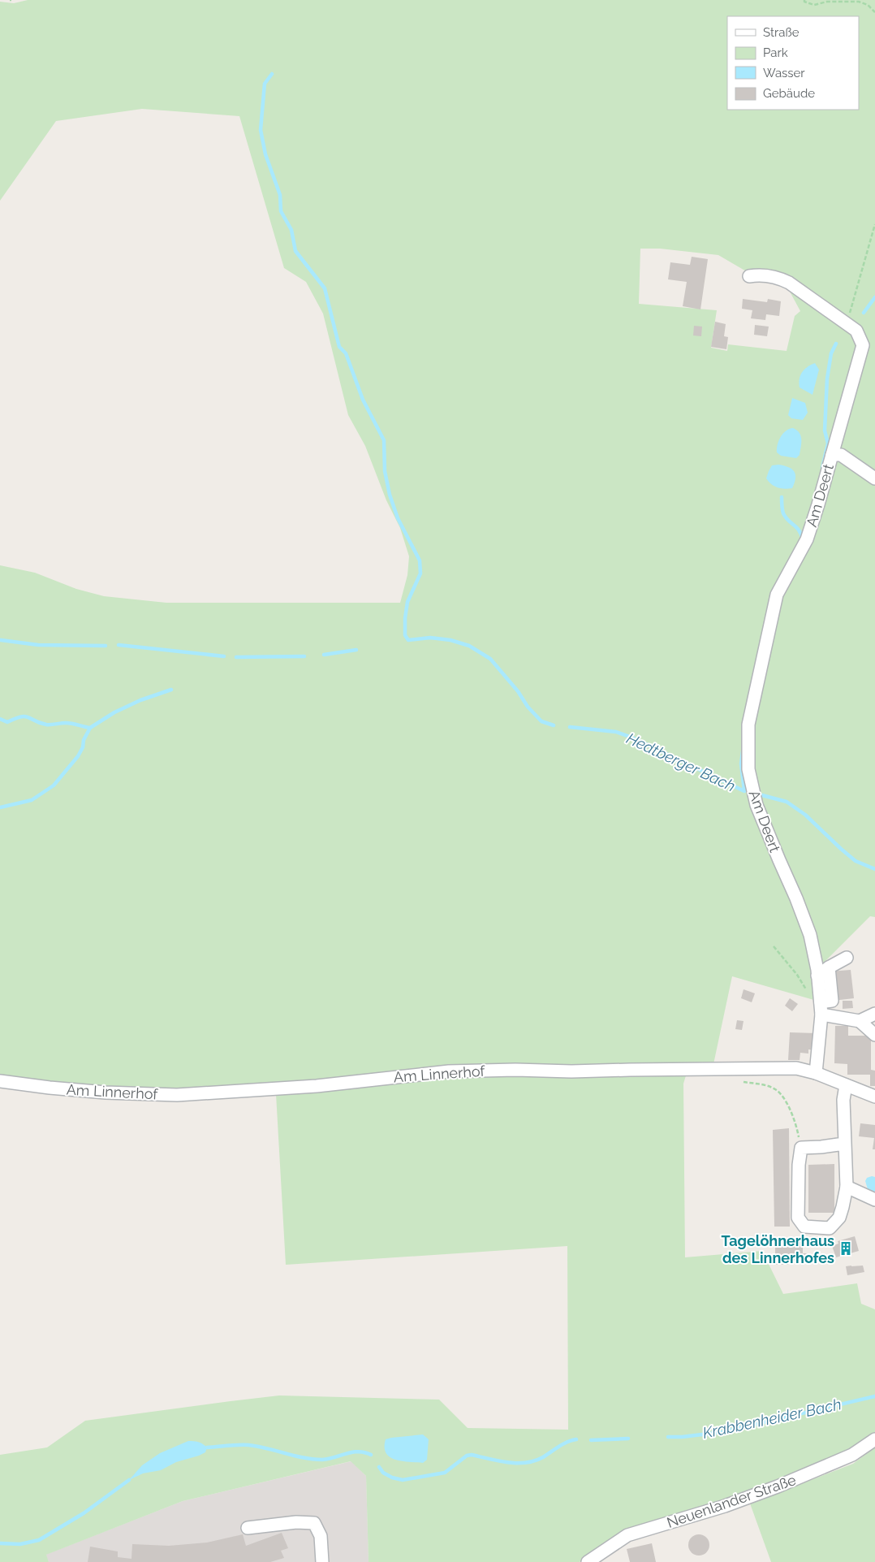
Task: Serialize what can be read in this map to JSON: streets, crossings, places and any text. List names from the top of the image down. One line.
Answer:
{"streets":{"street":["Am Deert","Am Linnerhof","Neuenlander Straße"]},"crossings":[["Am Deert","Am Linnerhof"]],"water":["Hedtberger Bach","Krabbenheider Bach"],"places":{"building":["Tagelöhnerhaus des Linnerhofes"]},"legend":["Straße","Park","Wasser","Gebäude"]}
